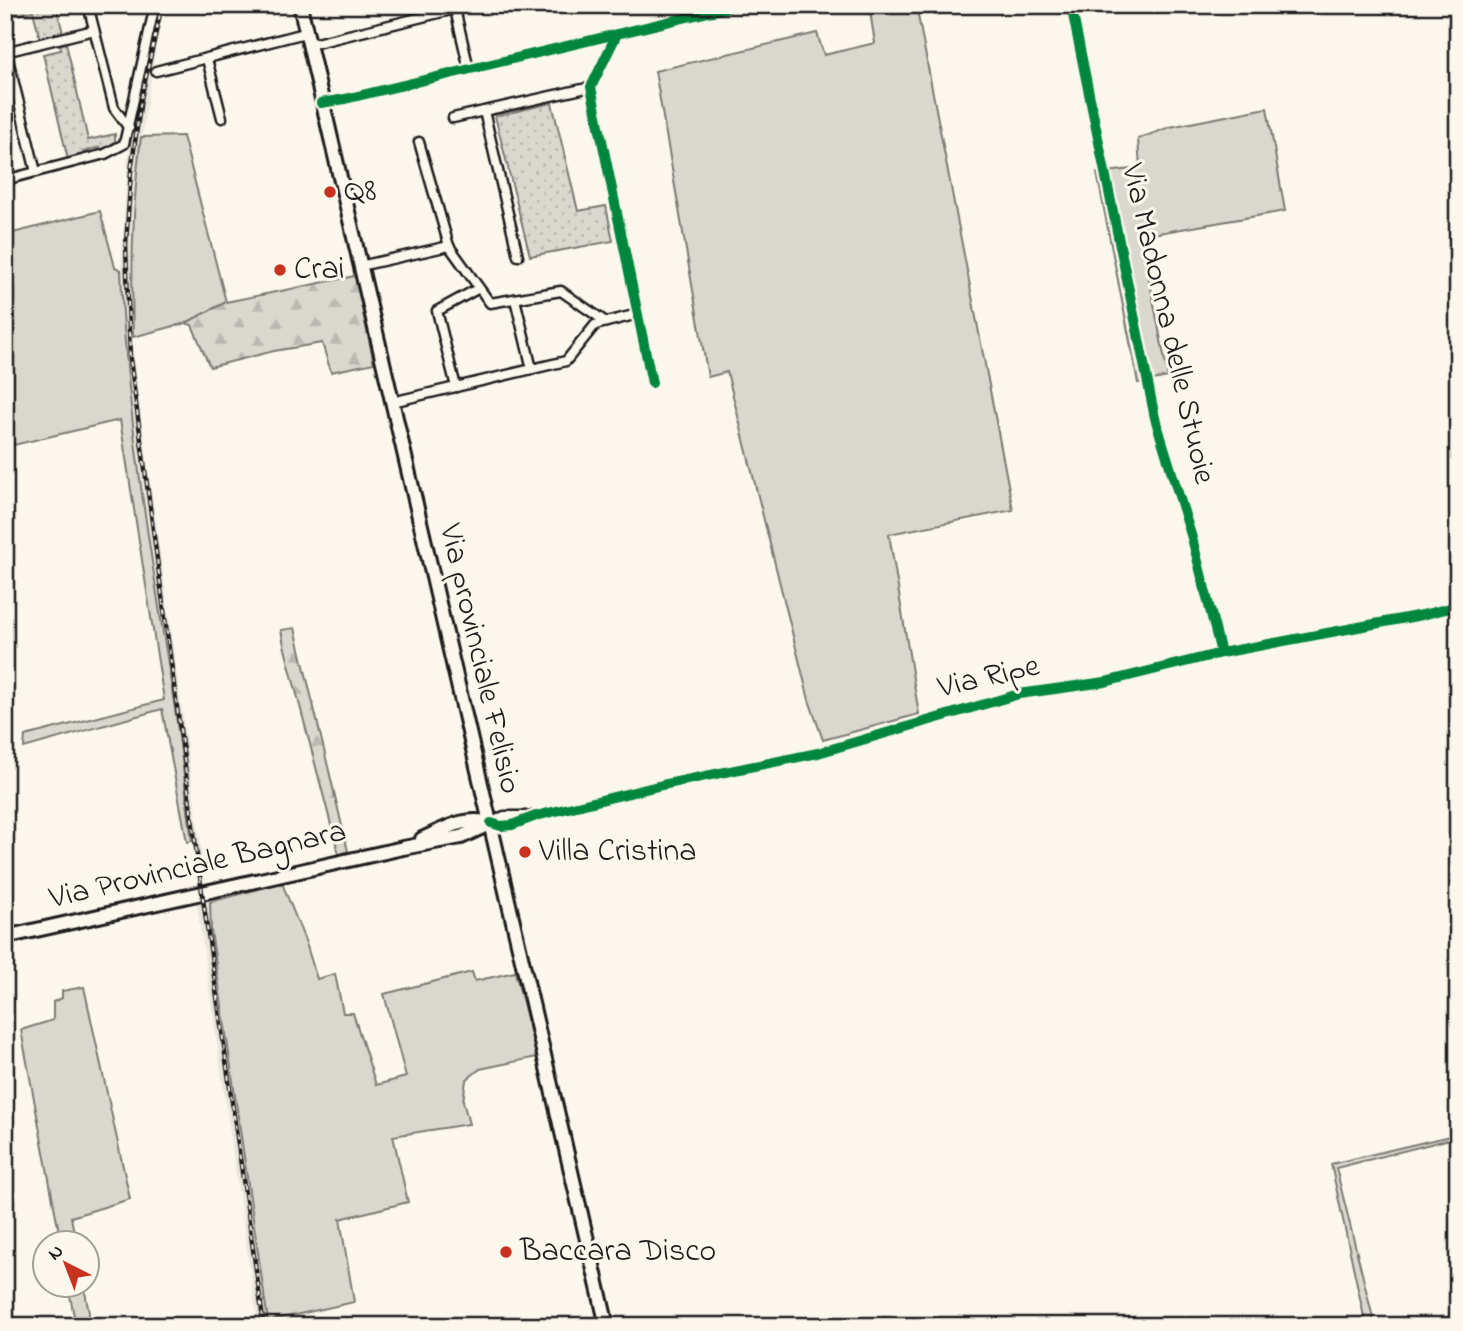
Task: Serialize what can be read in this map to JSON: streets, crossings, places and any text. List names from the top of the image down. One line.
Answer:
{"streets":{"main road":["Via provinciale Felisio","Via Provinciale Bagnara"],"street":["Via Madonna delle Stuoie","Via Ripe"]},"crossings":[["Via Madonna delle Stuoie","Via Ripe"],["Via provinciale Felisio","Via Ripe"],["Via provinciale Felisio","Via Provinciale Bagnara"],["Via Ripe","Via Provinciale Bagnara"]],"places":["Q8","Crai","Villa Cristina","Baccara Disco"],"north":"top left"}
